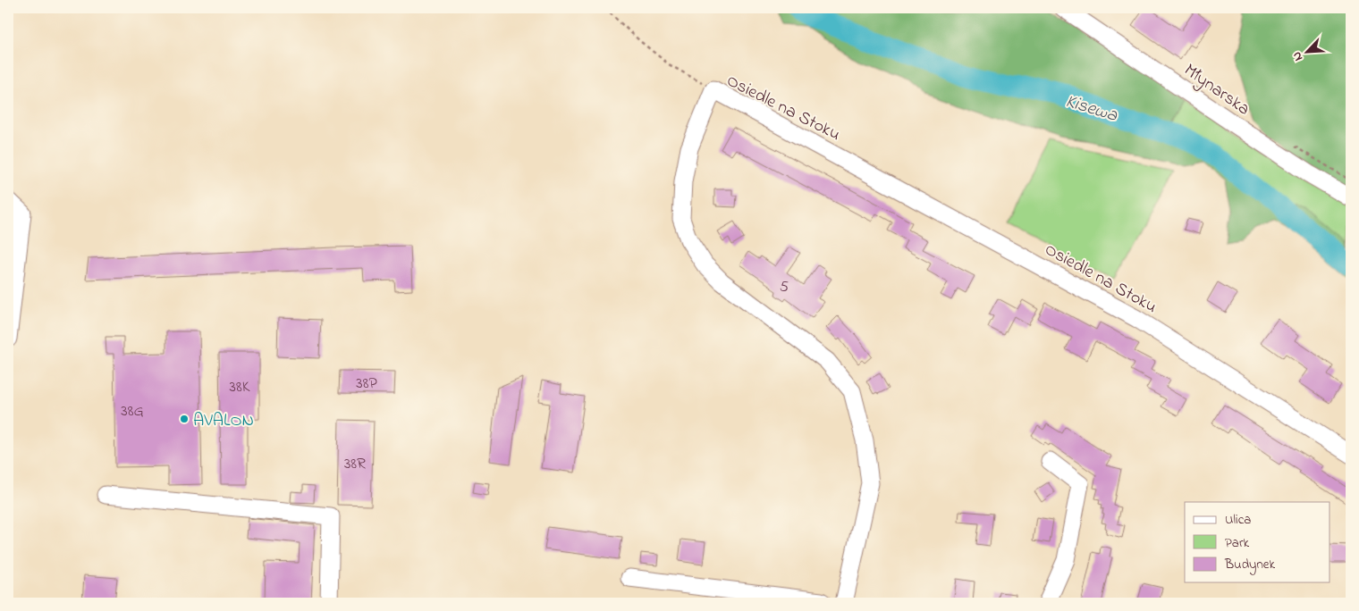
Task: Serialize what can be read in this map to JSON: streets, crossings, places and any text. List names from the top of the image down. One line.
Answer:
{"streets":{"street":["Młynarska","Osiedle na Stoku"]},"water":["Kisewa"],"places":["AVALON"],"house_numbers":["5","38P","38K","38G","38R"],"legend":["Ulica","Park","Budynek"],"north":"bottom left"}
